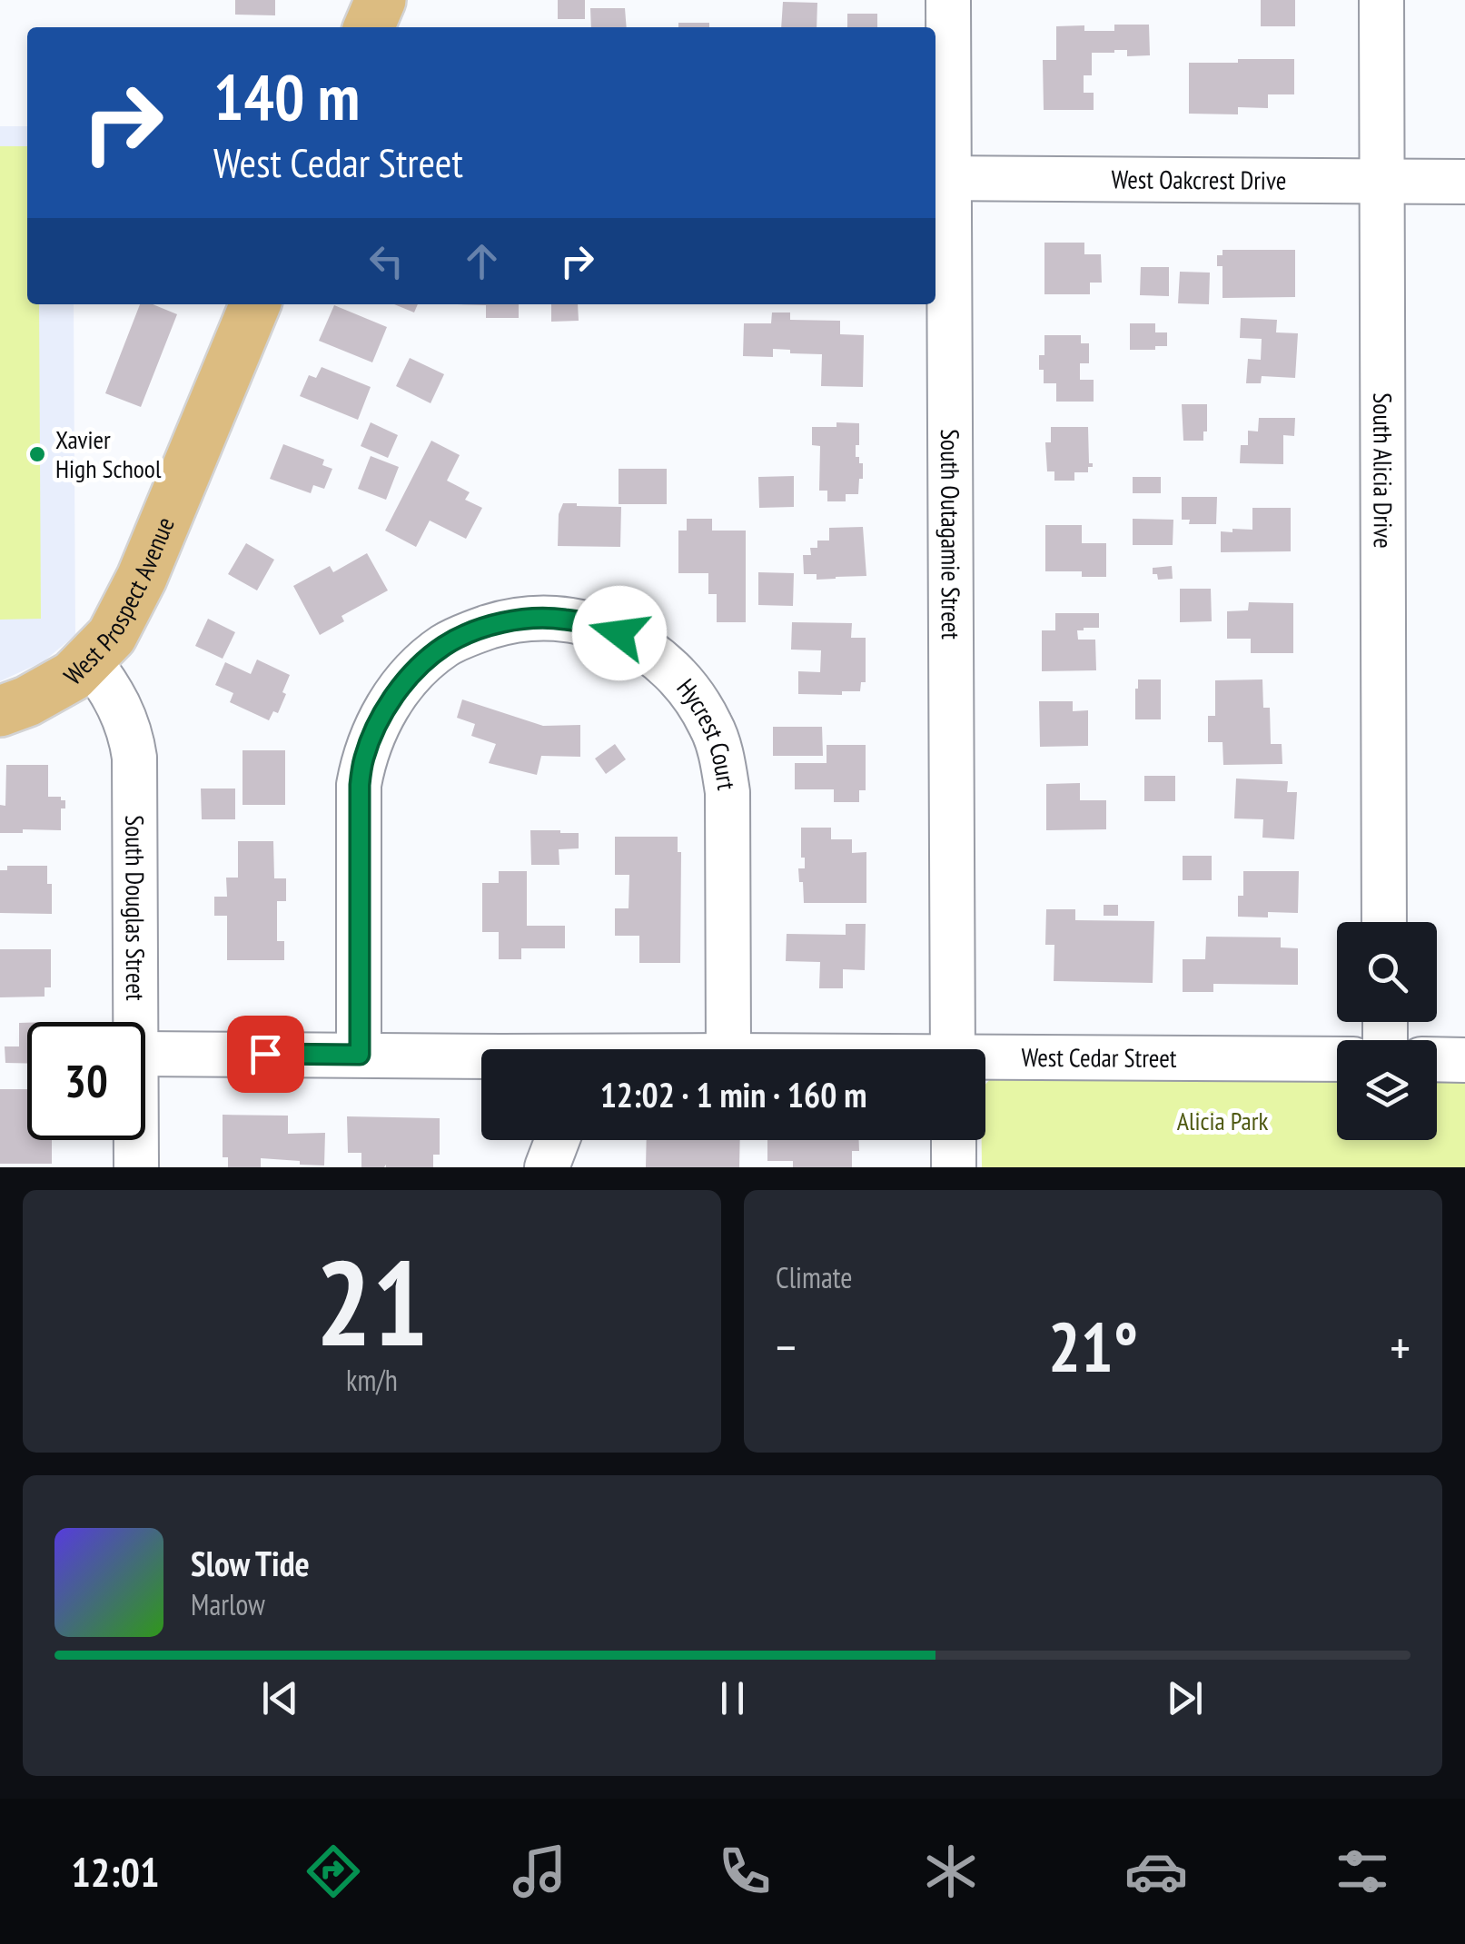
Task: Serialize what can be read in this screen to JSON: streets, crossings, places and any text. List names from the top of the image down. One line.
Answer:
{"streets":{"main road":["West Prospect Avenue"],"street":["West Oakcrest Drive","South Alicia Drive","South Outagamie Street","Hycrest Court","South Douglas Street","West Cedar Street"]},"crossings":[["West Oakcrest Drive","South Alicia Drive"],["West Oakcrest Drive","South Outagamie Street"],["West Prospect Avenue","South Douglas Street"],["Hycrest Court","West Cedar Street"]],"parks":["Alicia Park"],"places":["Xavier High School"],"page":{"turn":["140 m","West Cedar Street"],"limit":"30","trip":"12:02 · 1 min · 160 m","tile":[["21","km/h"],"Climate"],"heat":["−","21°","+"],"song":["Slow Tide","Marlow"],"tabs":"12:01"}}
